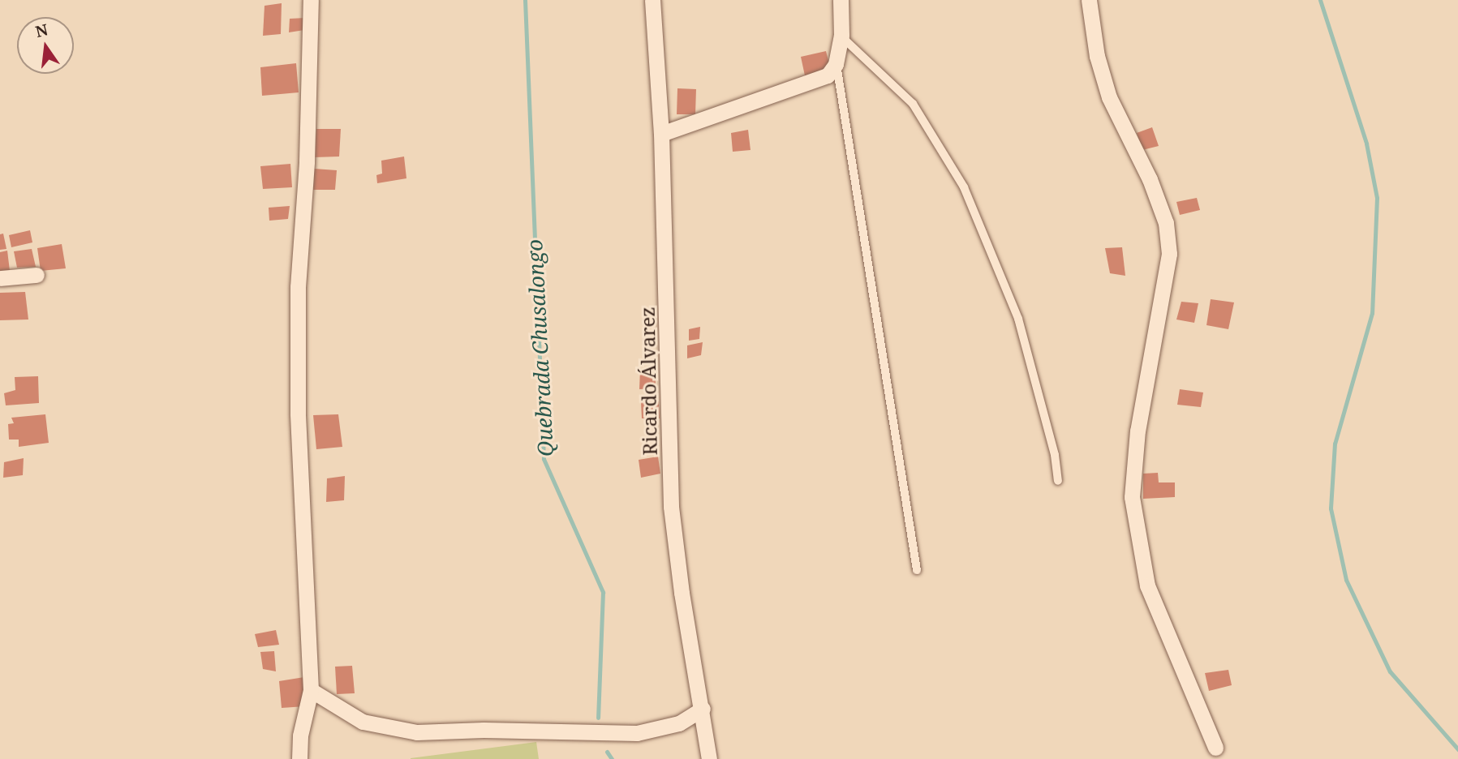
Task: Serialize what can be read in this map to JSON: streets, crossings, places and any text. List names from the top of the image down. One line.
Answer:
{"streets":{"street":["Ricardo Álvarez"]},"water":["Quebrada Chusalongo"],"north":"top"}
